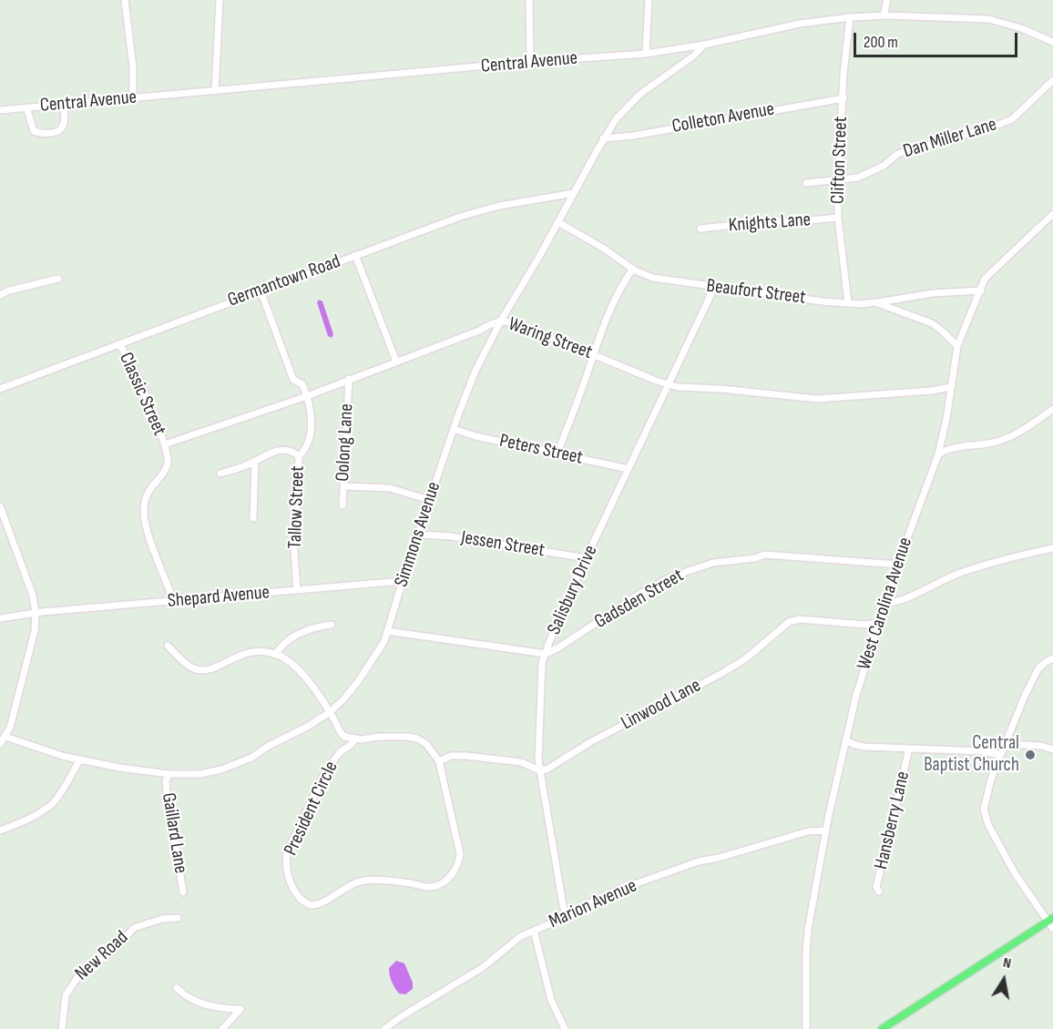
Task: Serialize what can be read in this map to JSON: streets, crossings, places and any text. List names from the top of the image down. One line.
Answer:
{"streets":{"street":["Central Avenue","Colleton Avenue","Dan Miller Lane","Clifton Street","Knights Lane","Germantown Road","Beaufort Street","Waring Street","Classic Street","Oolong Lane","Peters Street","Tallow Street","Simmons Avenue","Jessen Street","Salisbury Drive","Shepard Avenue","Gadsden Street","West Carolina Avenue","Linwood Lane","President Circle","Hansberry Lane","Gaillard Lane","Marion Avenue","New Road"]},"crossings":[["Central Avenue","Clifton Street"],["Central Avenue","Simmons Avenue"],["Colleton Avenue","Clifton Street"],["Colleton Avenue","Simmons Avenue"],["Dan Miller Lane","Clifton Street"],["Clifton Street","Knights Lane"],["Clifton Street","Beaufort Street"],["Germantown Road","Classic Street"],["Germantown Road","Simmons Avenue"],["Beaufort Street","Simmons Avenue"],["Beaufort Street","Salisbury Drive"],["Beaufort Street","West Carolina Avenue"],["Waring Street","Classic Street"],["Waring Street","Oolong Lane"],["Waring Street","Tallow Street"],["Waring Street","Simmons Avenue"],["Waring Street","Salisbury Drive"],["Waring Street","West Carolina Avenue"],["Peters Street","Simmons Avenue"],["Peters Street","Salisbury Drive"],["Tallow Street","Shepard Avenue"],["Simmons Avenue","Jessen Street"],["Simmons Avenue","Shepard Avenue"],["Simmons Avenue","President Circle"],["Simmons Avenue","Gaillard Lane"],["Jessen Street","Salisbury Drive"],["Salisbury Drive","Gadsden Street"],["Salisbury Drive","Linwood Lane"],["Salisbury Drive","Marion Avenue"],["Gadsden Street","West Carolina Avenue"],["West Carolina Avenue","Linwood Lane"],["West Carolina Avenue","Marion Avenue"]],"places":["Central Baptist Church"],"scale_bar":"200 m","north":"top"}
